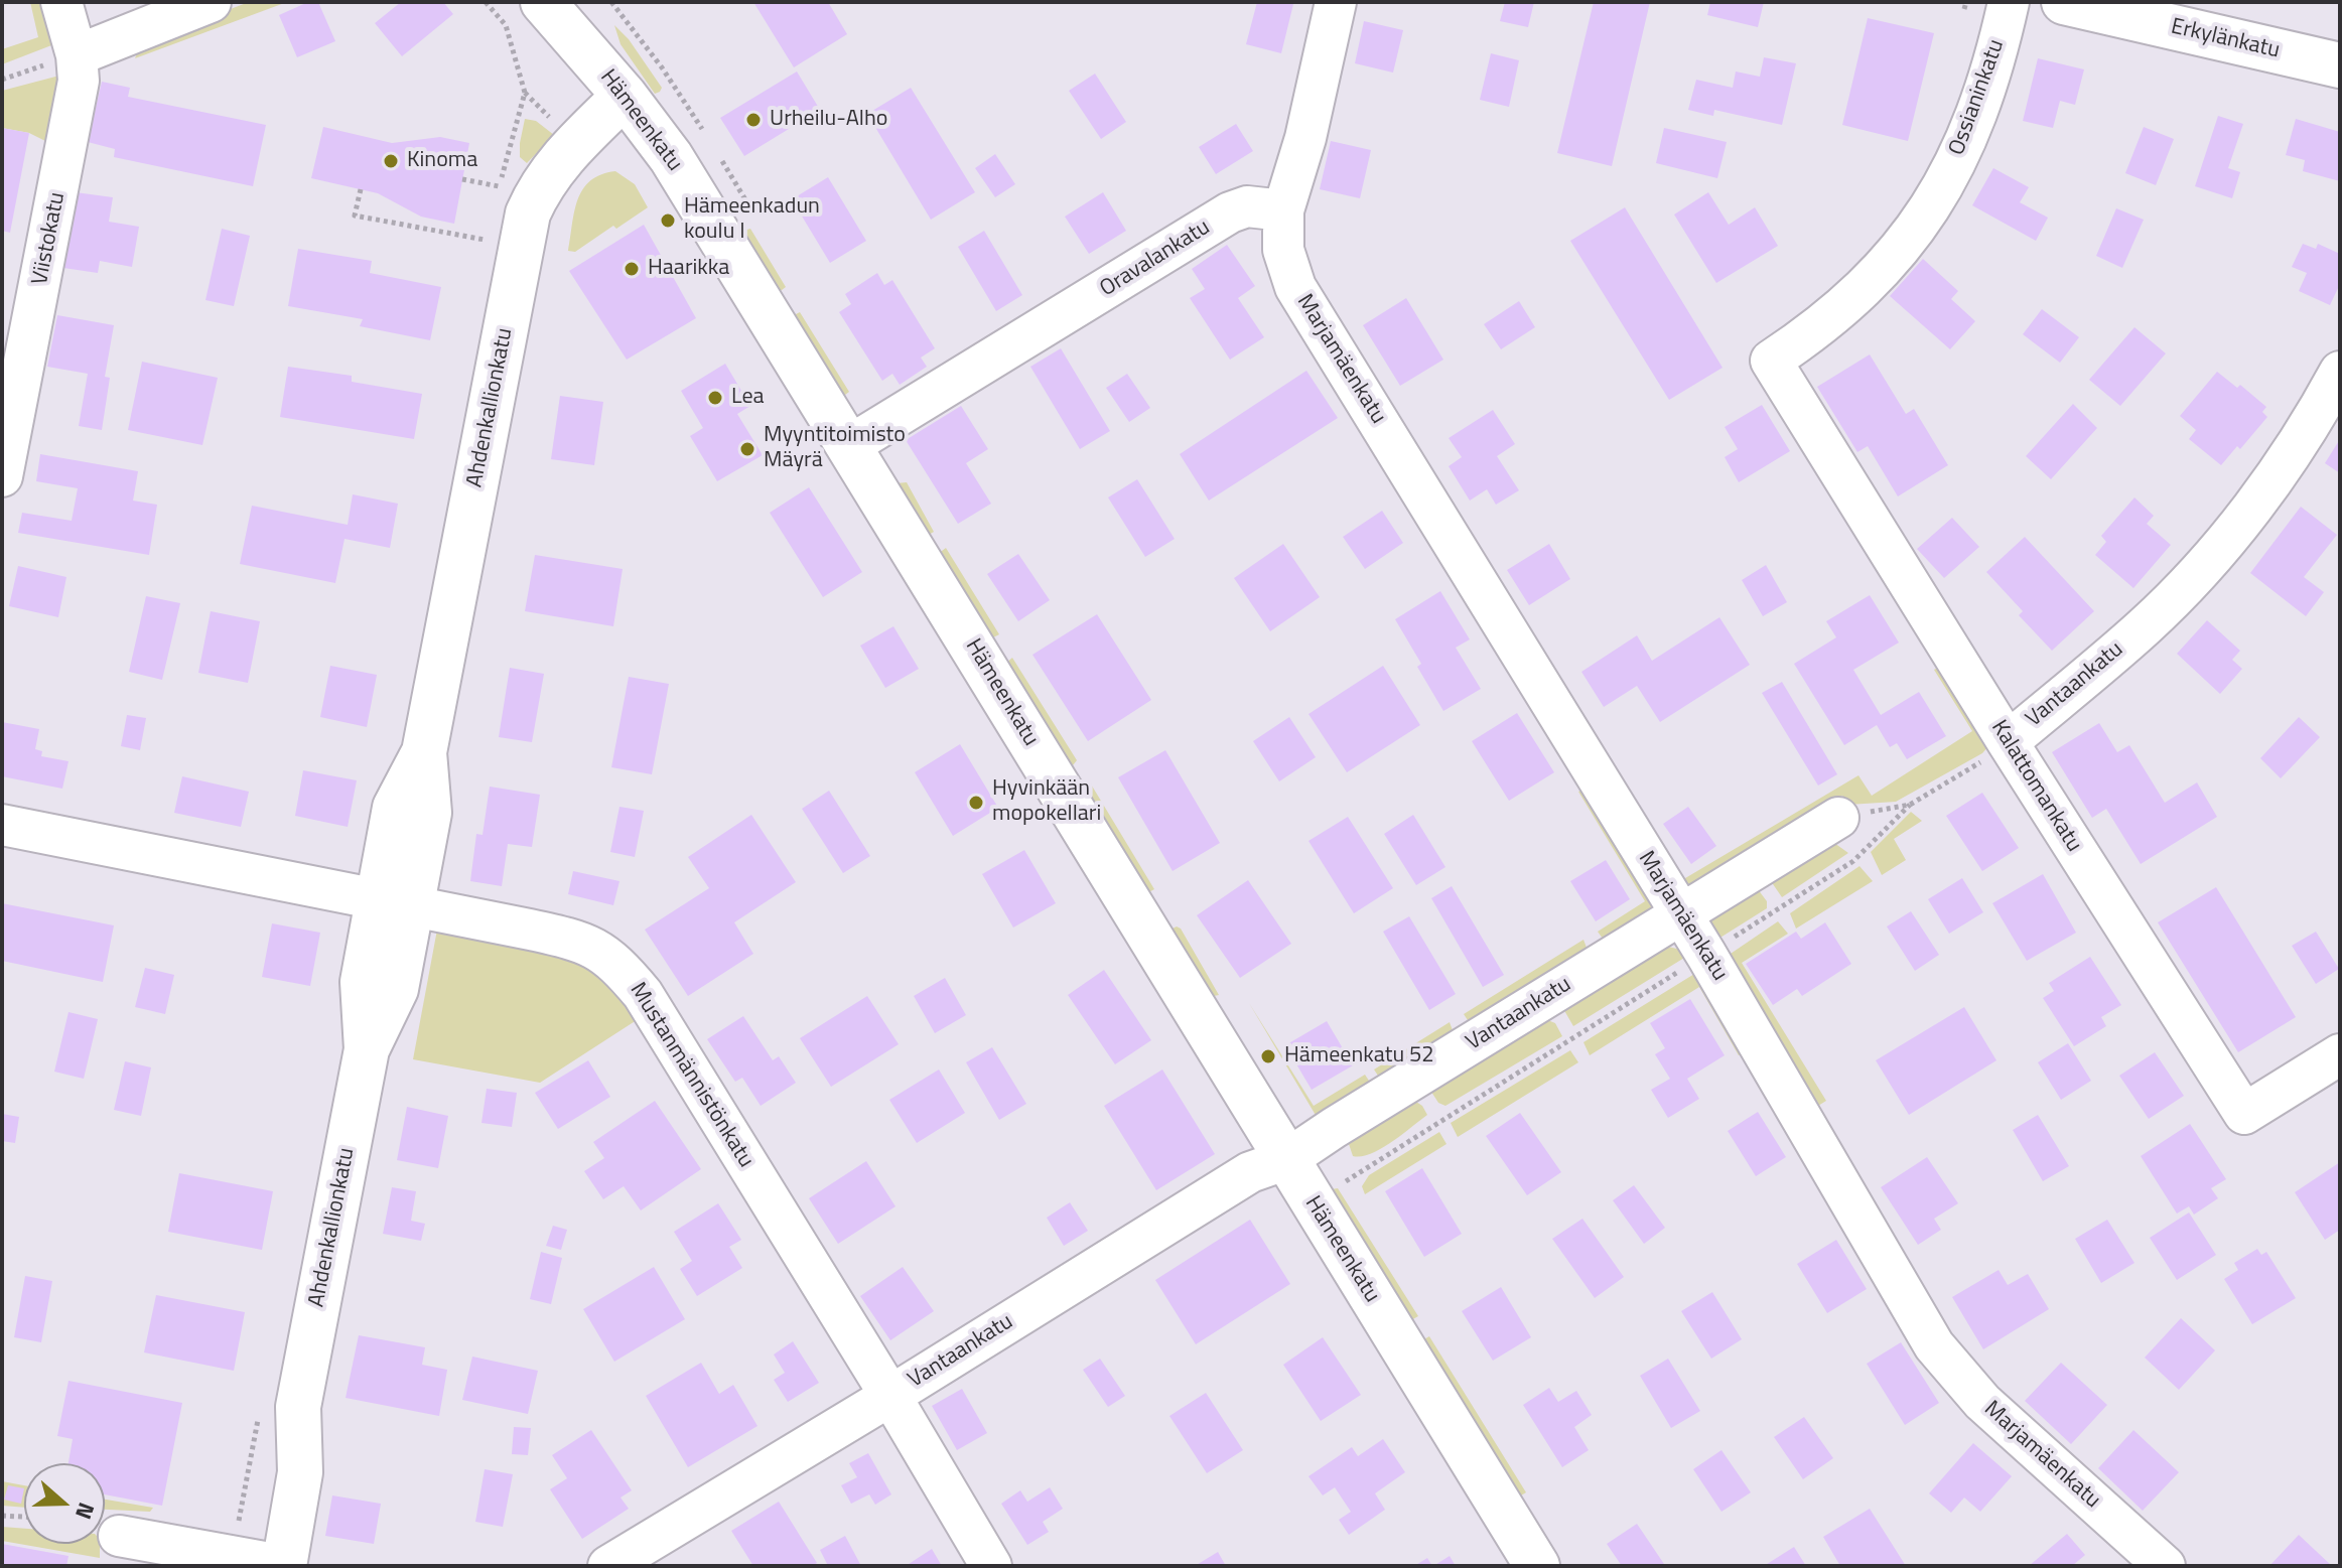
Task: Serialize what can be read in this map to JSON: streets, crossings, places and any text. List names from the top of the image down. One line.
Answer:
{"streets":{"street":["Erkylänkatu","Ossianinkatu","Hämeenkatu","Viistokatu","Oravalankatu","Marjamäenkatu","Ahdenkallionkatu","Vantaankatu","Kalattomankatu","Mustanmännistönkatu"]},"crossings":[["Ossianinkatu","Kalattomankatu"],["Hämeenkatu","Oravalankatu"],["Hämeenkatu","Ahdenkallionkatu"],["Hämeenkatu","Vantaankatu"],["Oravalankatu","Marjamäenkatu"],["Marjamäenkatu","Vantaankatu"],["Ahdenkallionkatu","Mustanmännistönkatu"],["Vantaankatu","Kalattomankatu"],["Vantaankatu","Mustanmännistönkatu"]],"places":["Urheilu-Alho","Kinoma","Hämeenkadun koulu I","Haarikka","Lea","Myyntitoimisto Mäyrä","Hyvinkään mopokellari","Hämeenkatu 52"],"north":"right"}
